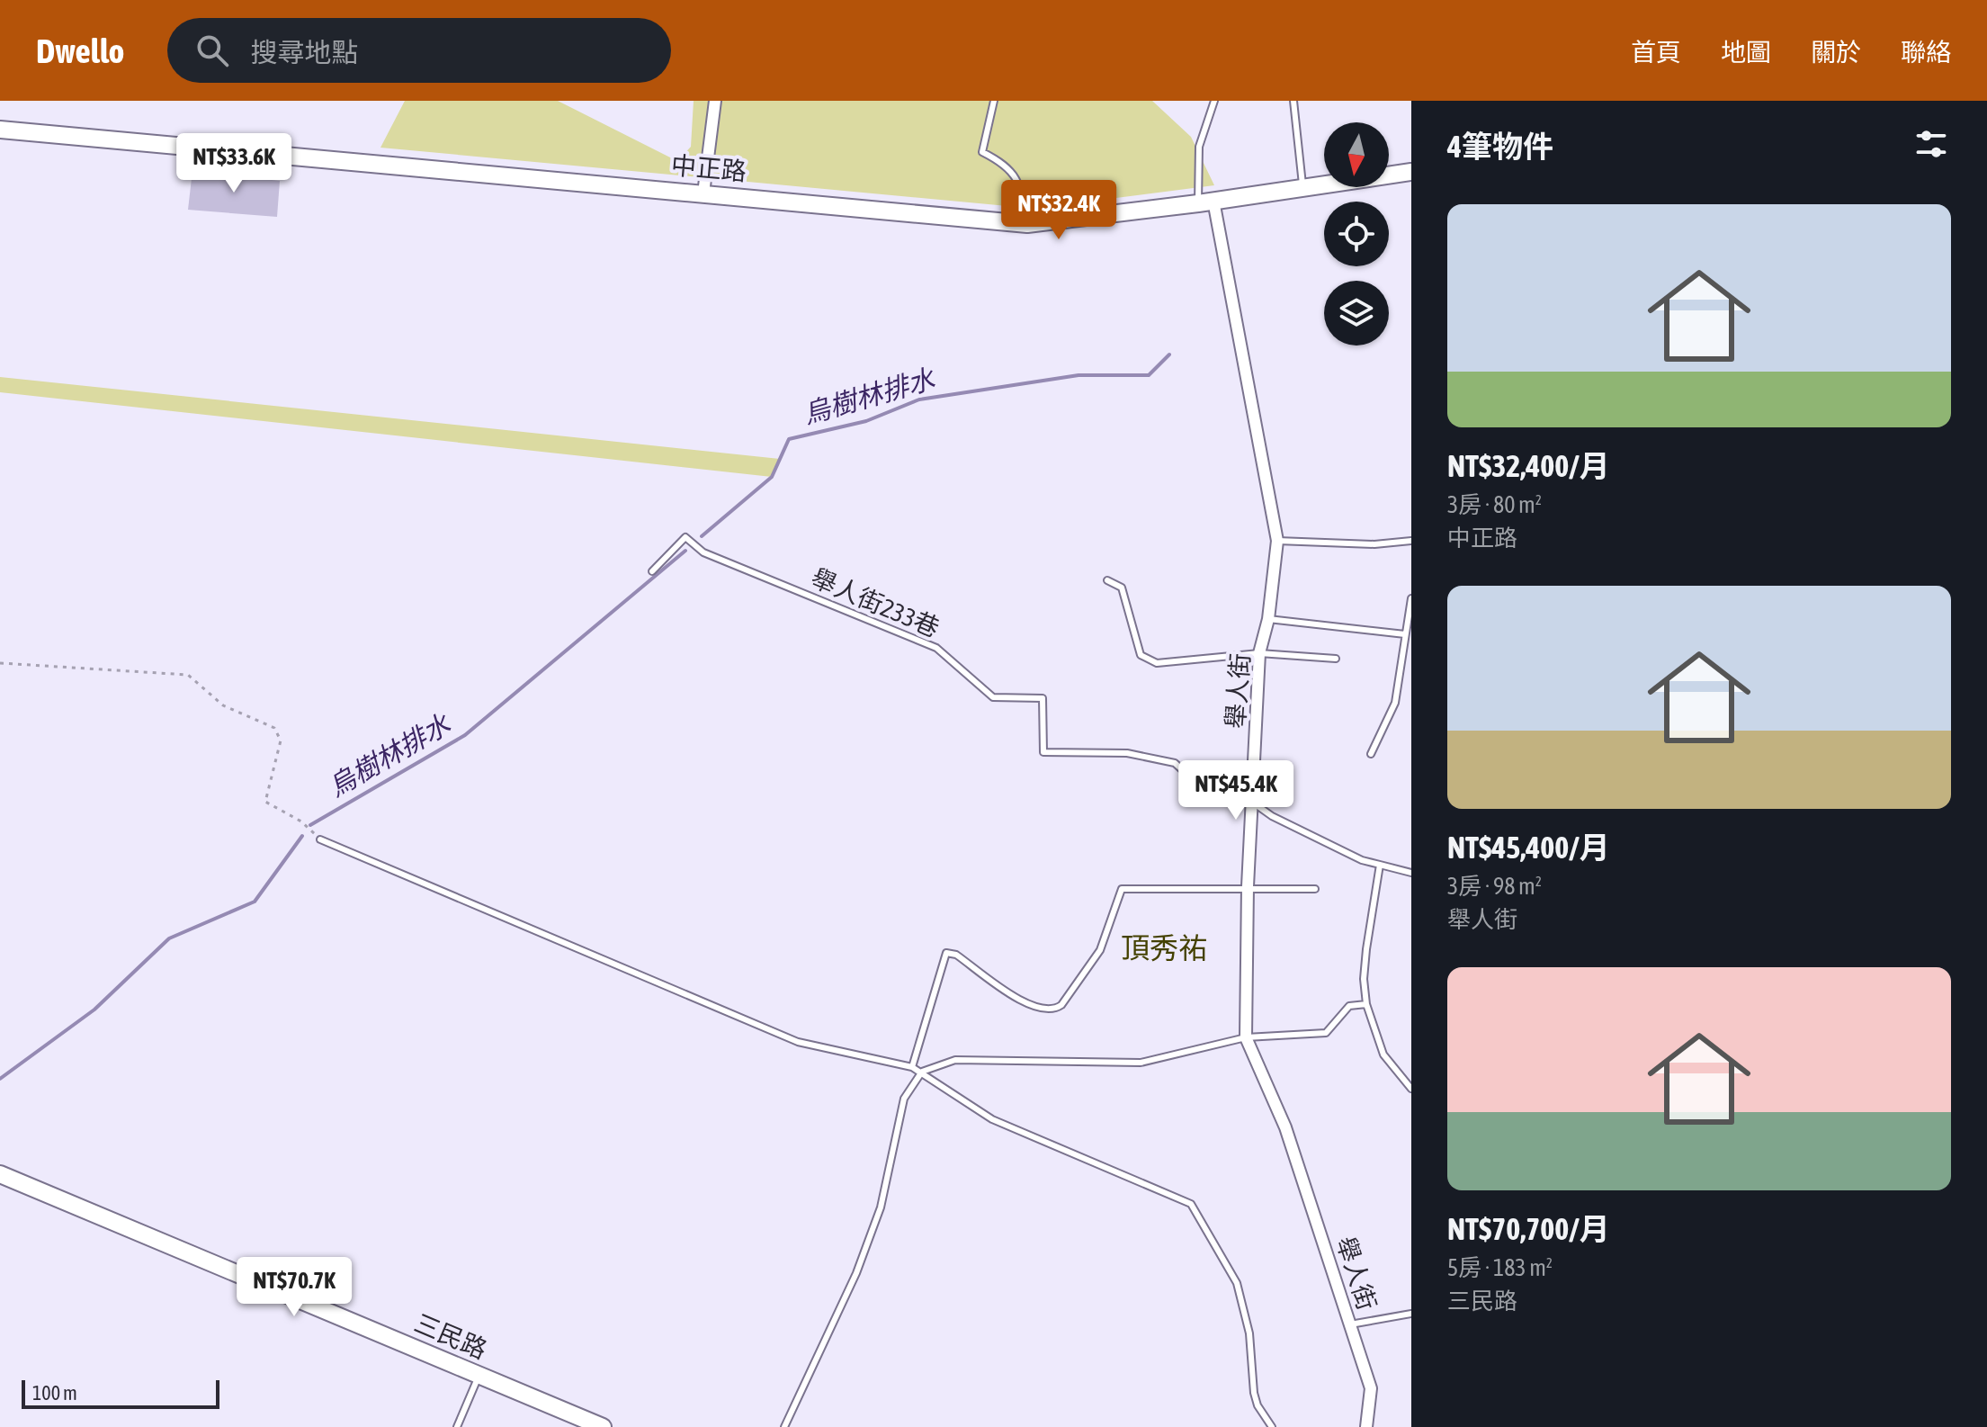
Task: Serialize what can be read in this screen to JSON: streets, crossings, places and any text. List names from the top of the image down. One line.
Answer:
{"streets":{"main road":["中正路","三民路"],"street":["舉人街"],"lane":["舉人街233巷"]},"crossings":[["中正路","舉人街"],["舉人街233巷","舉人街"]],"districts":["頂秀祐"],"water":["烏樹林排水"],"scale_bar":"100 m","north":"bottom","page":{"header":"Dwello","search":"搜尋地點","nav":["首頁","地圖","關於","聯絡"],"heading":"4筆物件","price":["NT$33.6K","NT$32.4K","NT$45.4K","NT$70.7K"],"list":[{"name":"NT$32,400/月","note":"3房 · 80 m² · 中正路"},{"name":"NT$45,400/月","note":"3房 · 98 m² · 舉人街"},{"name":"NT$70,700/月","note":"5房 · 183 m² · 三民路"}],"scale":"100 m"}}
